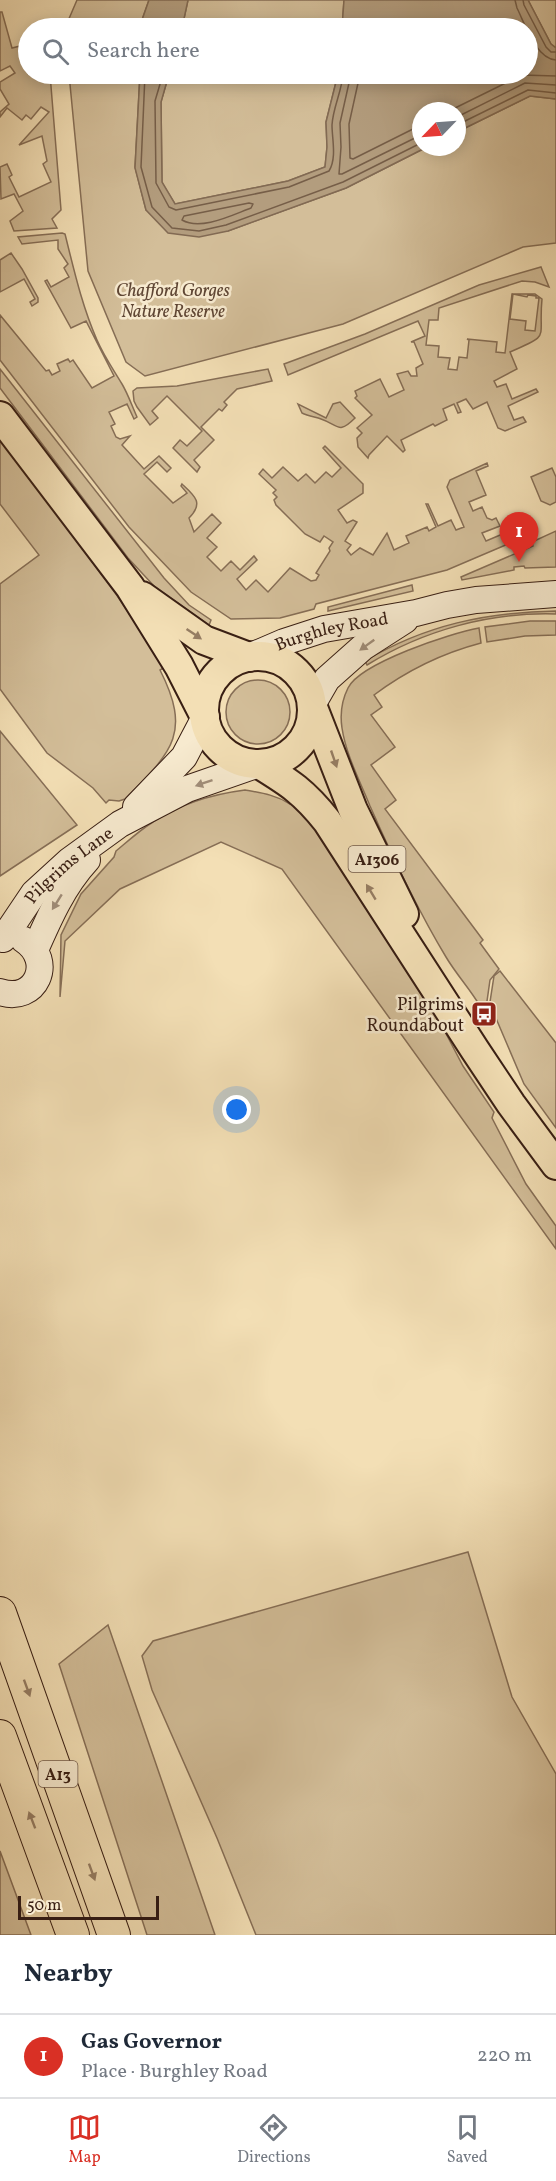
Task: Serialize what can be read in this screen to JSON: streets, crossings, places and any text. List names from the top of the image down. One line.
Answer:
{"streets":{"highway":["A13"],"main road":["Burghley Road","A1306","Pilgrims Lane"]},"crossings":[["Burghley Road","A1306"],["Burghley Road","Pilgrims Lane"],["A1306","Pilgrims Lane"]],"parks":["Chafford Gorges Nature Reserve"],"places":{"bus stop":["Pilgrims Roundabout"]},"scale_bar":"50 m","north":"bottom left","page":{"search":"Search here","pins":"1","scale":"50 m","heading":"Nearby","list":[{"mark":"1","name":"Gas Governor","note":"Place · Burghley Road","value":"220 m"}],"nav":["Map","Directions","Saved"]}}
